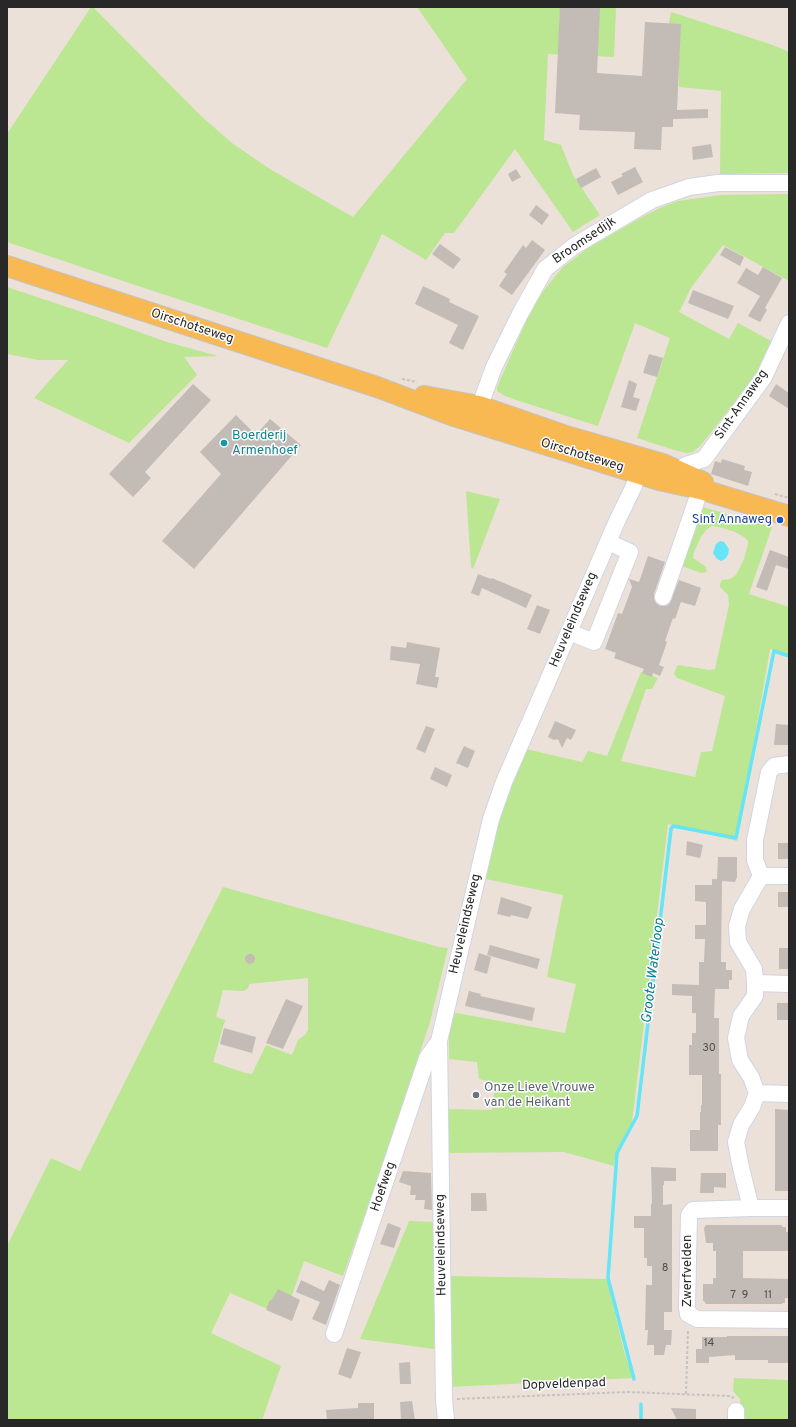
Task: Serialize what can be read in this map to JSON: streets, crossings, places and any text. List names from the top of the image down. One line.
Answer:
{"streets":{"main road":["Oirschotseweg"],"street":["Broomsedijk","Sint-Annaweg","Heuveleindseweg","Hoefweg","Zwerfvelden"],"path":["Dopveldenpad"]},"crossings":[["Broomsedijk","Oirschotseweg"],["Oirschotseweg","Sint-Annaweg"],["Oirschotseweg","Heuveleindseweg"],["Heuveleindseweg","Hoefweg"],["Heuveleindseweg","Dopveldenpad"]],"water":["Groote Waterloop"],"places":["Boerderij Armenhoef","Sint Annaweg","Onze Lieve Vrouwe van de Heikant"],"house_numbers":["30","8","7","9","11","14"]}
